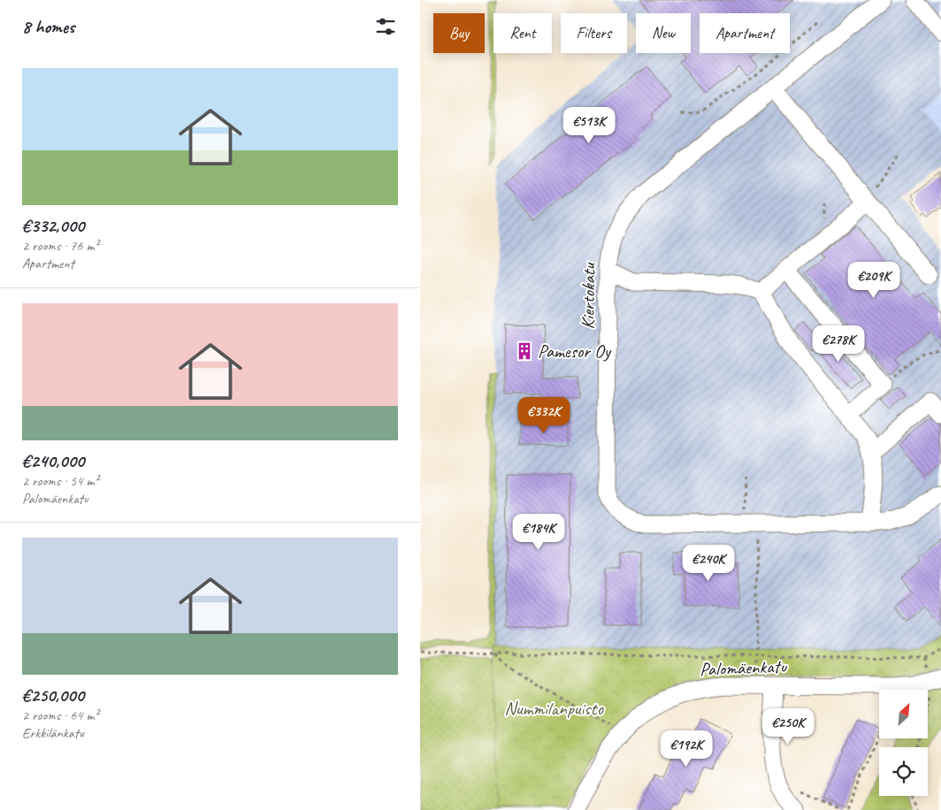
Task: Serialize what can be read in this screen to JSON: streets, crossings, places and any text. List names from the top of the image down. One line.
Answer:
{"streets":{"street":["Kiertokatu","Palomäenkatu"]},"parks":["Nummilanpuisto"],"places":{"building":["Pamesor Oy"]},"north":"top right","page":{"heading":"8 homes","chip":["Buy","Rent","Filters","New","Apartment"],"list":[{"name":"€332,000","note":"2 rooms · 76 m² · Apartment"},{"name":"€240,000","note":"2 rooms · 54 m² · Palomäenkatu"},{"name":"€250,000","note":"2 rooms · 64 m² · Erkkilänkatu"}],"price":["€513K","€209K","€278K","€332K","€184K","€240K","€250K","€192K"]}}
